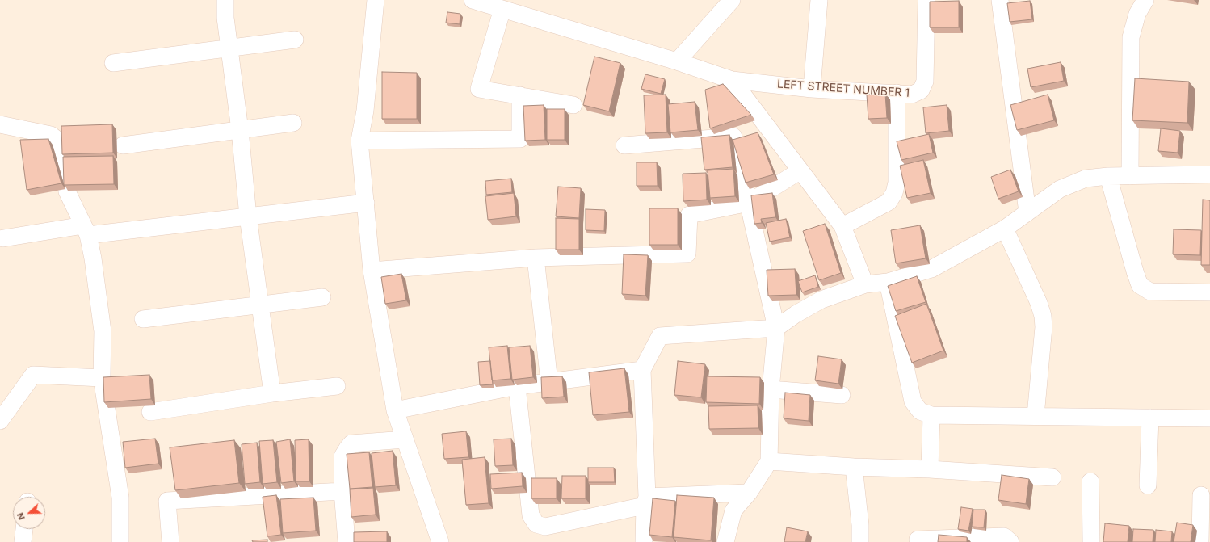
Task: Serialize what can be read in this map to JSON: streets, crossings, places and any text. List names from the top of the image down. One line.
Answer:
{"streets":{"street":["LEFT STREET NUMBER 1"]},"north":"left"}
